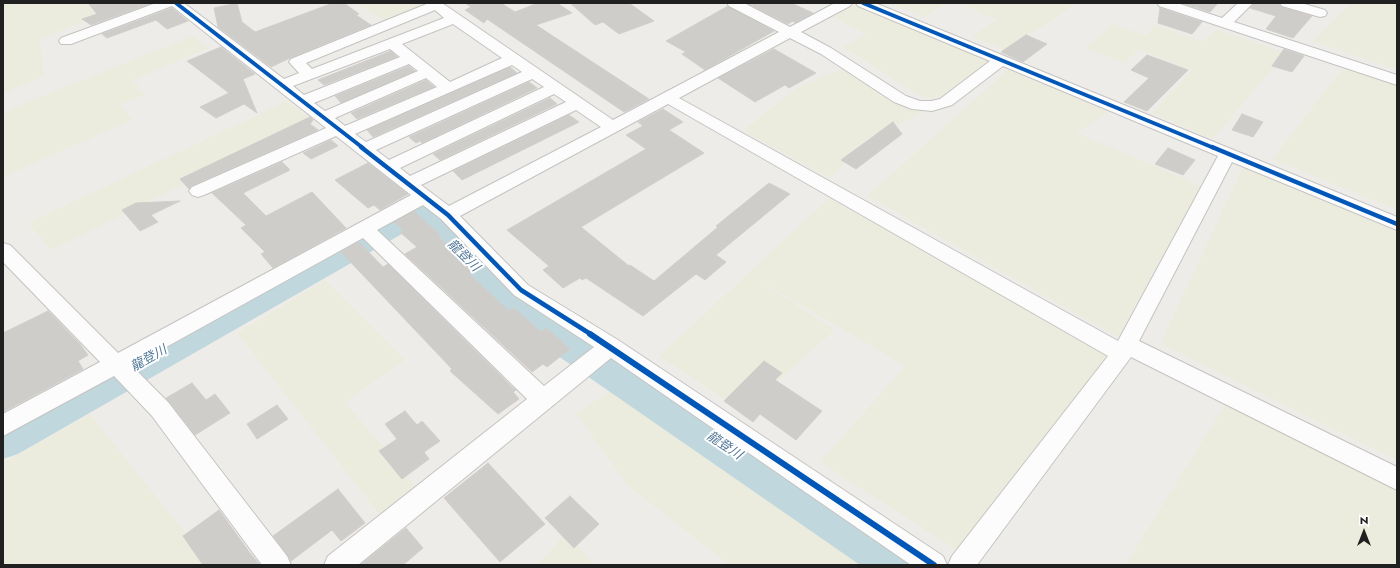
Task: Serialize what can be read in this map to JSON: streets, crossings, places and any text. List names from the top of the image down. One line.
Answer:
{"water":["龍登川"],"north":"top"}
